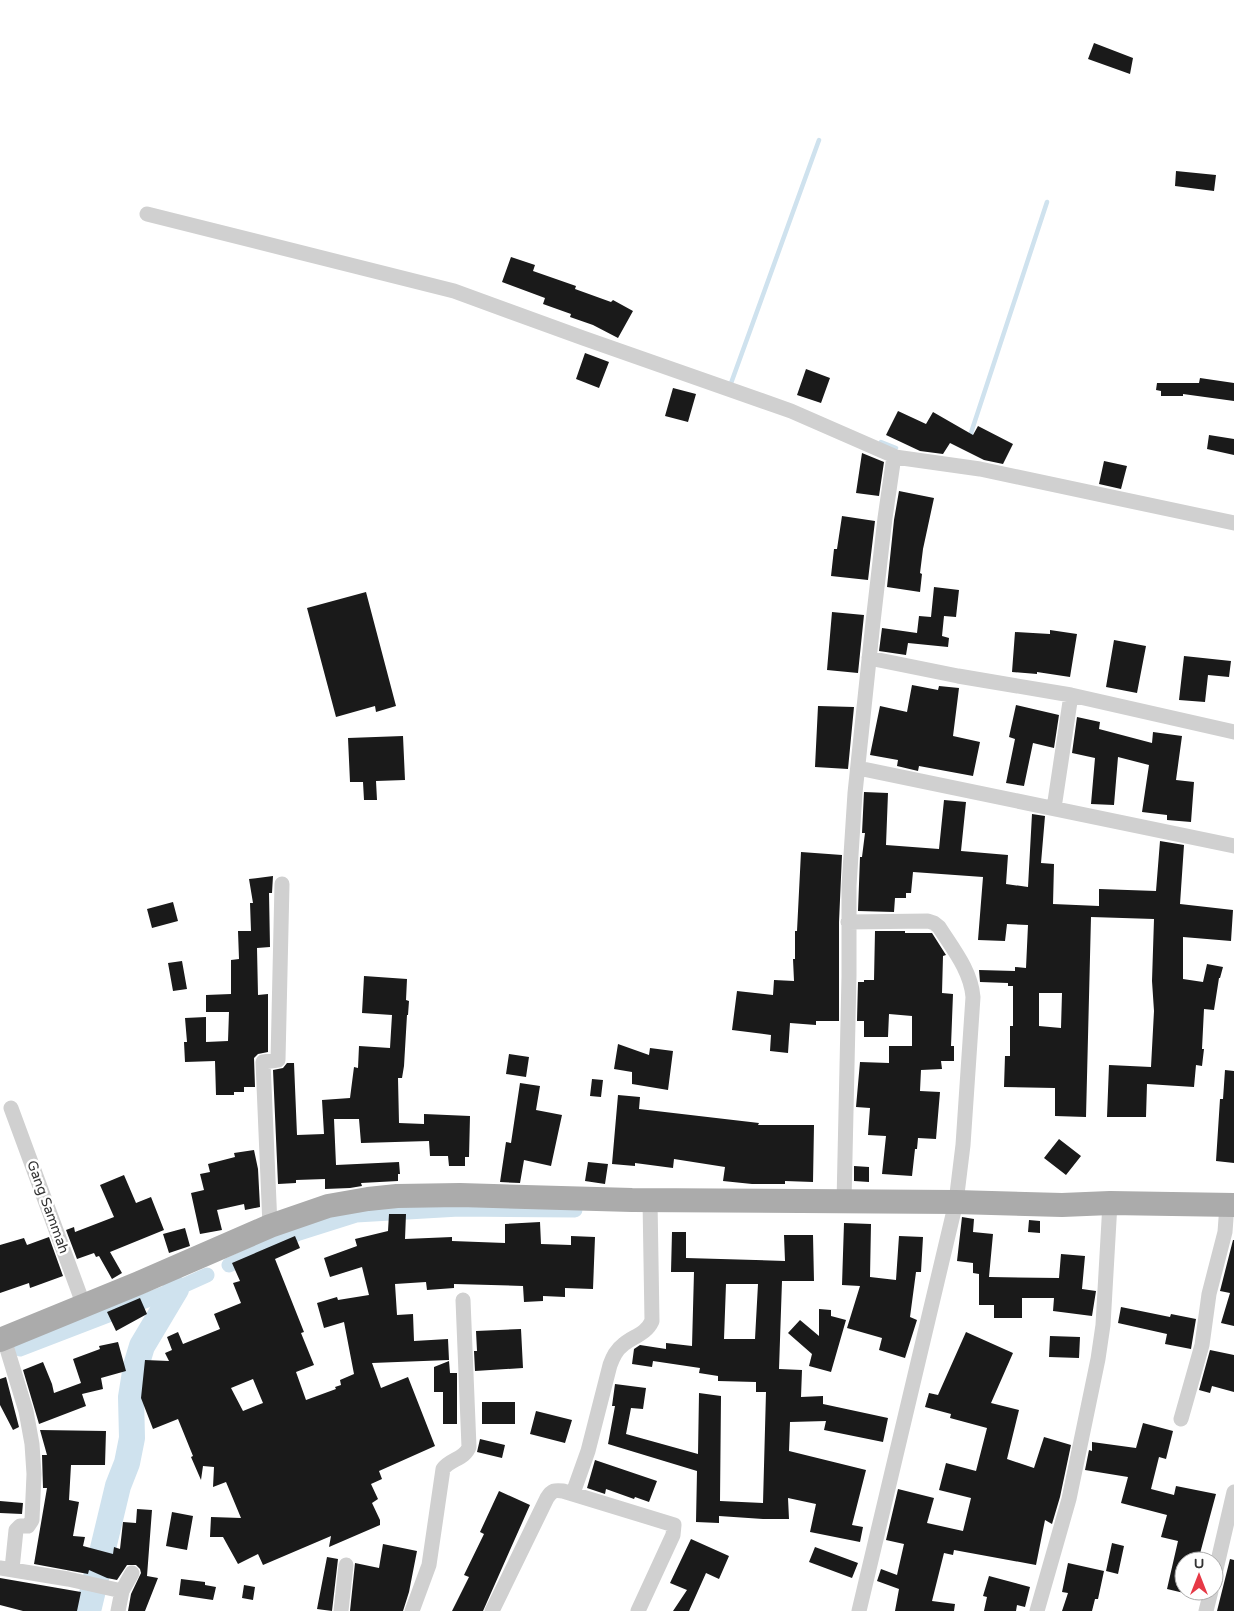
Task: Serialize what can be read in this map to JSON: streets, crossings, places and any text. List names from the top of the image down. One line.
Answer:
{"streets":{"street":["Gang Sammah"]},"north":"top"}
